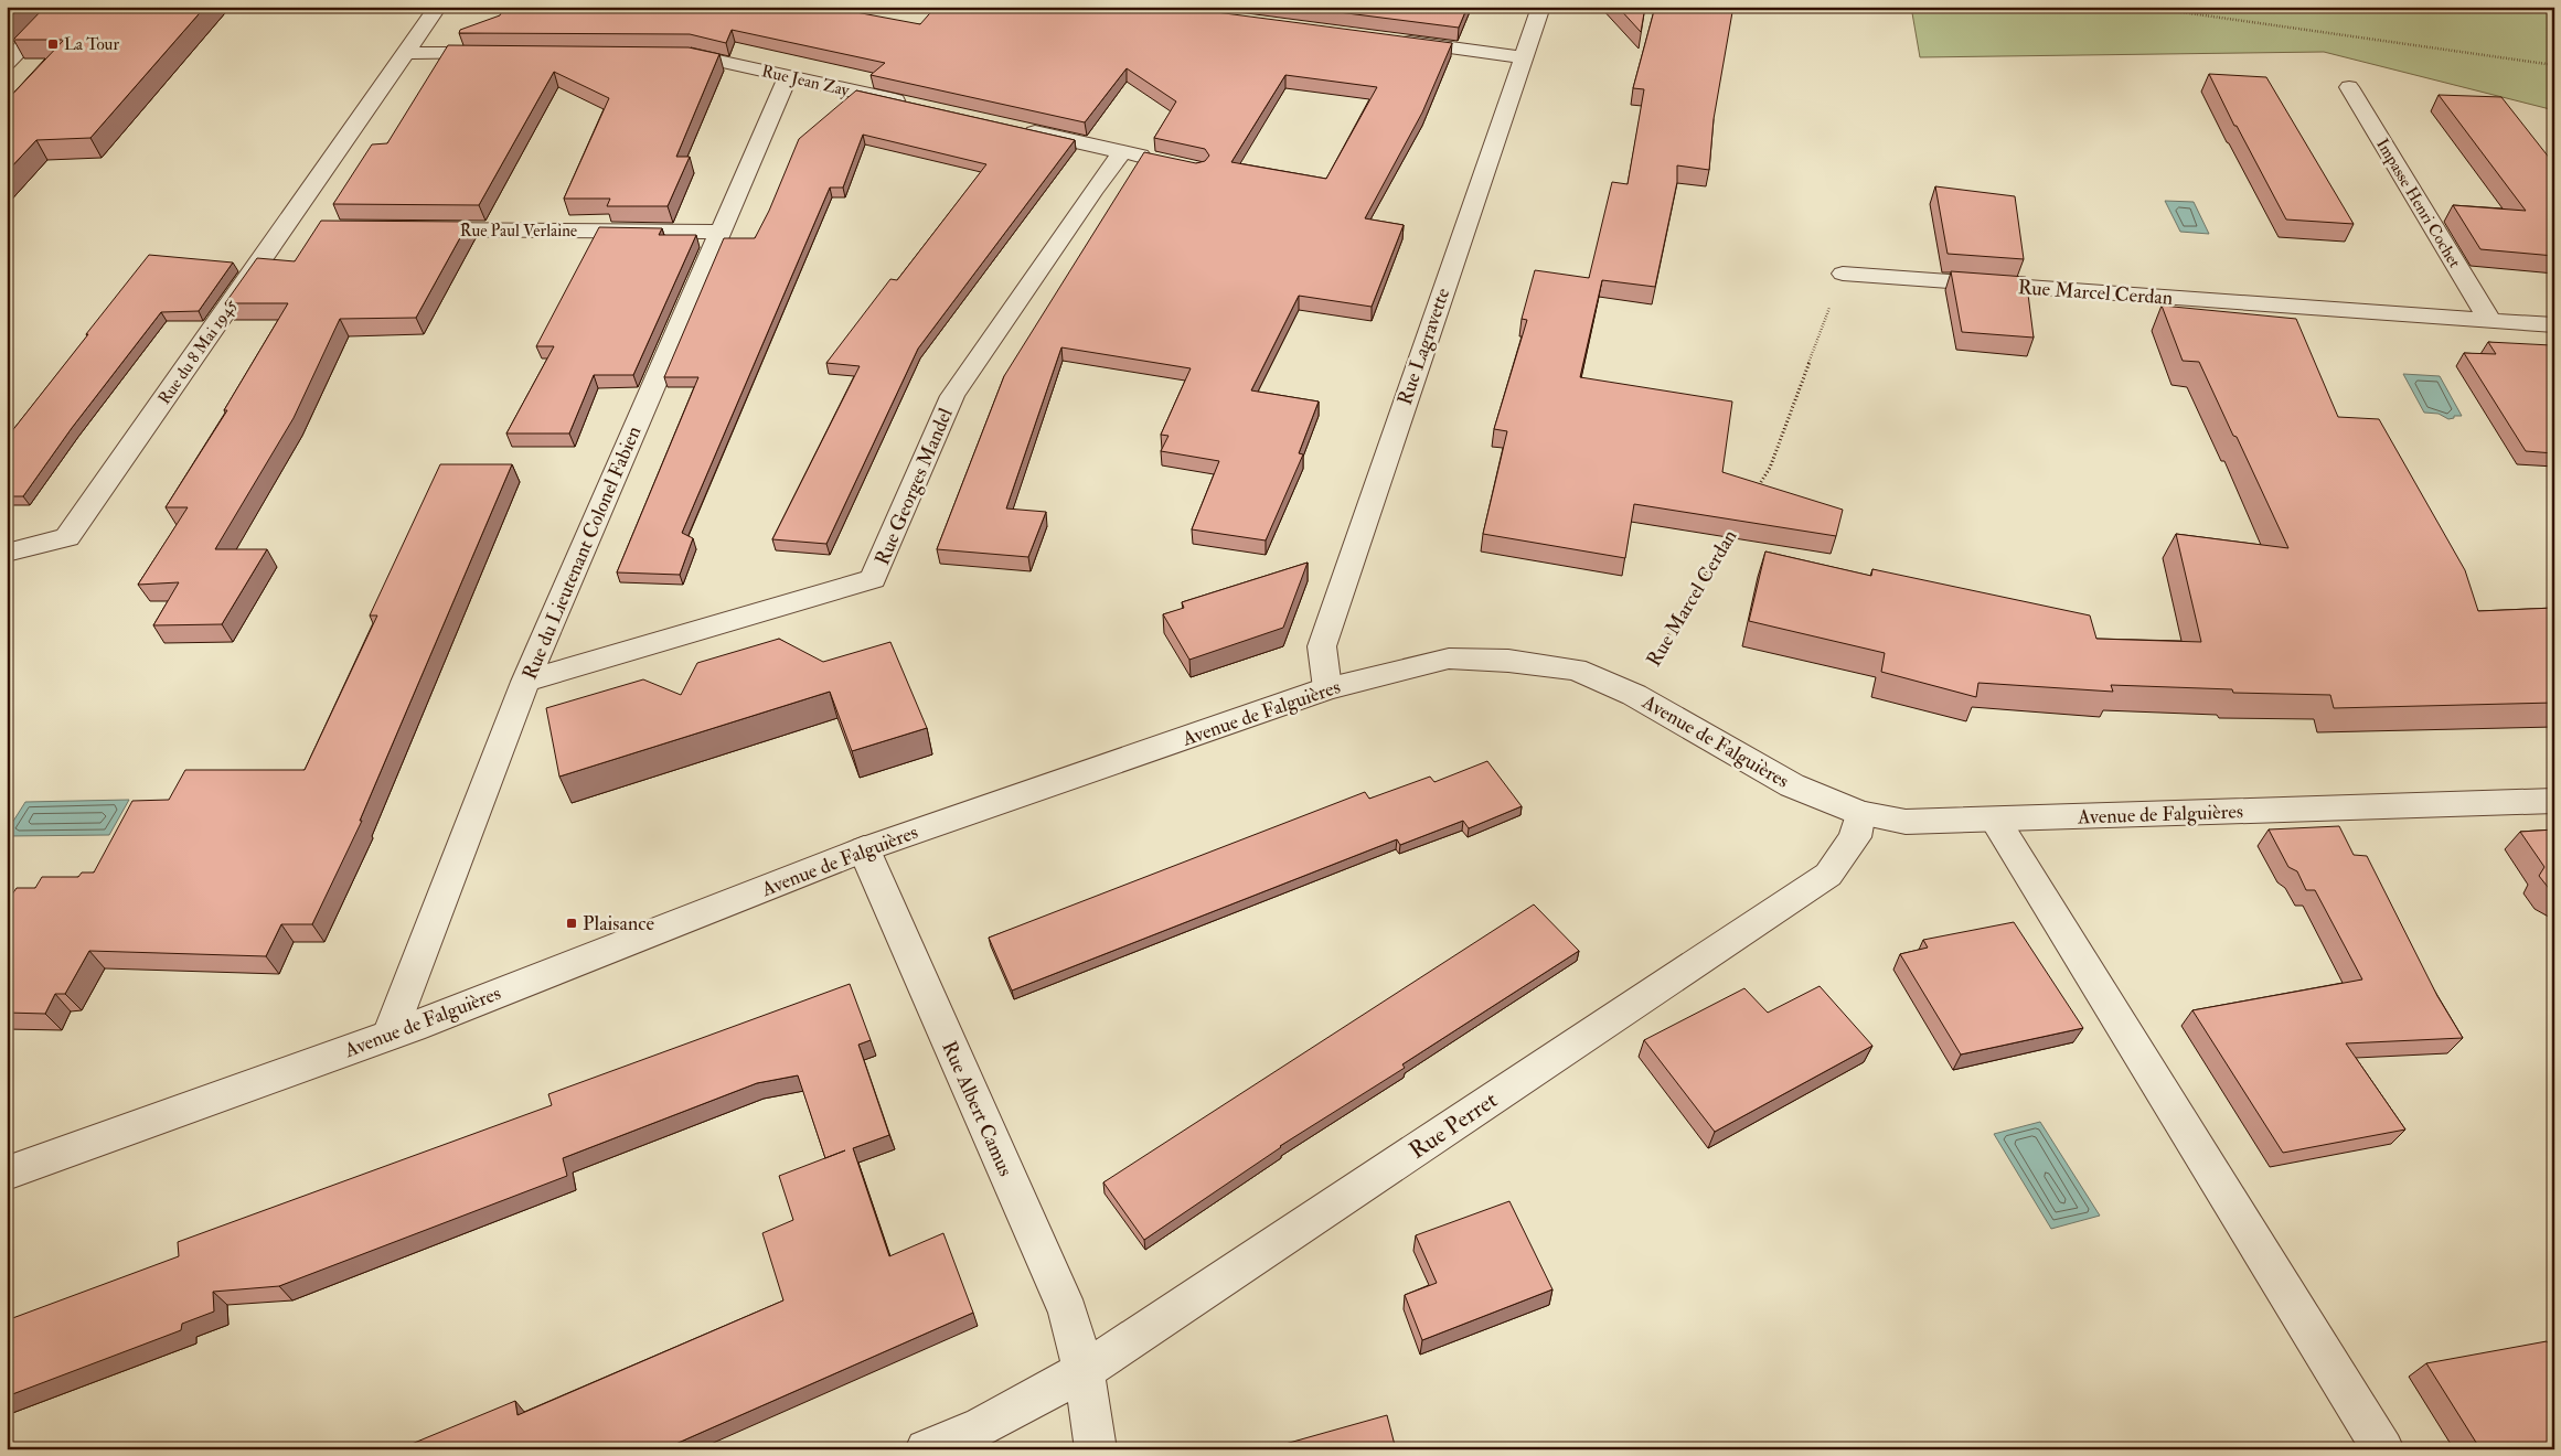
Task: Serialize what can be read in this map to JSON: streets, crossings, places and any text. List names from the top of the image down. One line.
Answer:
{"streets":{"street":["Rue Jean Zay","Impasse Henri Cochet","Rue Paul Verlaine","Rue Marcel Cerdan","Rue Lagravette","Rue du 8 Mai 1945","Rue Georges Mandel","Rue du Lieutenant Colonel Fabien","Avenue de Falguières","Rue Albert Camus","Rue Perret"]},"crossings":[["Rue Jean Zay","Rue du Lieutenant Colonel Fabien"],["Impasse Henri Cochet","Rue Marcel Cerdan"],["Rue Paul Verlaine","Rue du Lieutenant Colonel Fabien"],["Rue Marcel Cerdan","Avenue de Falguières"],["Rue Lagravette","Avenue de Falguières"],["Rue Georges Mandel","Rue du Lieutenant Colonel Fabien"],["Rue du Lieutenant Colonel Fabien","Avenue de Falguières"],["Avenue de Falguières","Rue Albert Camus"],["Avenue de Falguières","Rue Perret"],["Rue Albert Camus","Rue Perret"]],"places":{"transit":["La Tour","Plaisance"]}}
